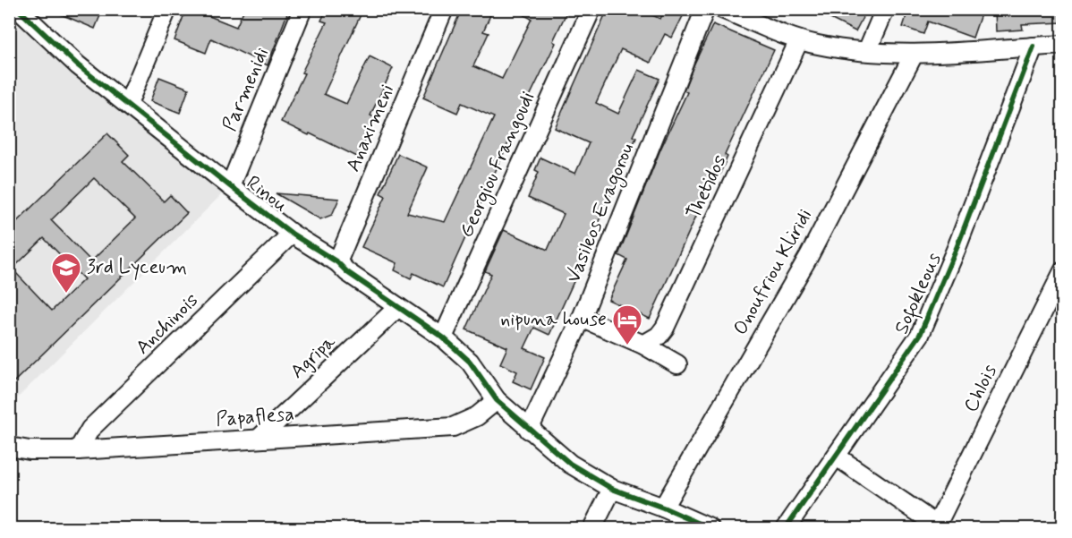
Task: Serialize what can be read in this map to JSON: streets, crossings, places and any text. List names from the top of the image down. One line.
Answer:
{"streets":{"street":["Parmenidi","Anaximeni","Georgiou Frangoudi","Thetidos","Rinou","Vasileos Evagorou","Onoufriou Kliridi","Sofokleous","Anchinois","Agripa","Chlois","Papaflesa"]},"crossings":[["Parmenidi","Rinou"],["Anaximeni","Rinou"],["Georgiou Frangoudi","Rinou"],["Rinou","Vasileos Evagorou"],["Rinou","Onoufriou Kliridi"],["Rinou","Anchinois"],["Rinou","Agripa"],["Rinou","Papaflesa"],["Anchinois","Papaflesa"],["Agripa","Papaflesa"]],"places":{"school or university":["3rd Lyceum"],"hotel":["nipuna house"]}}
